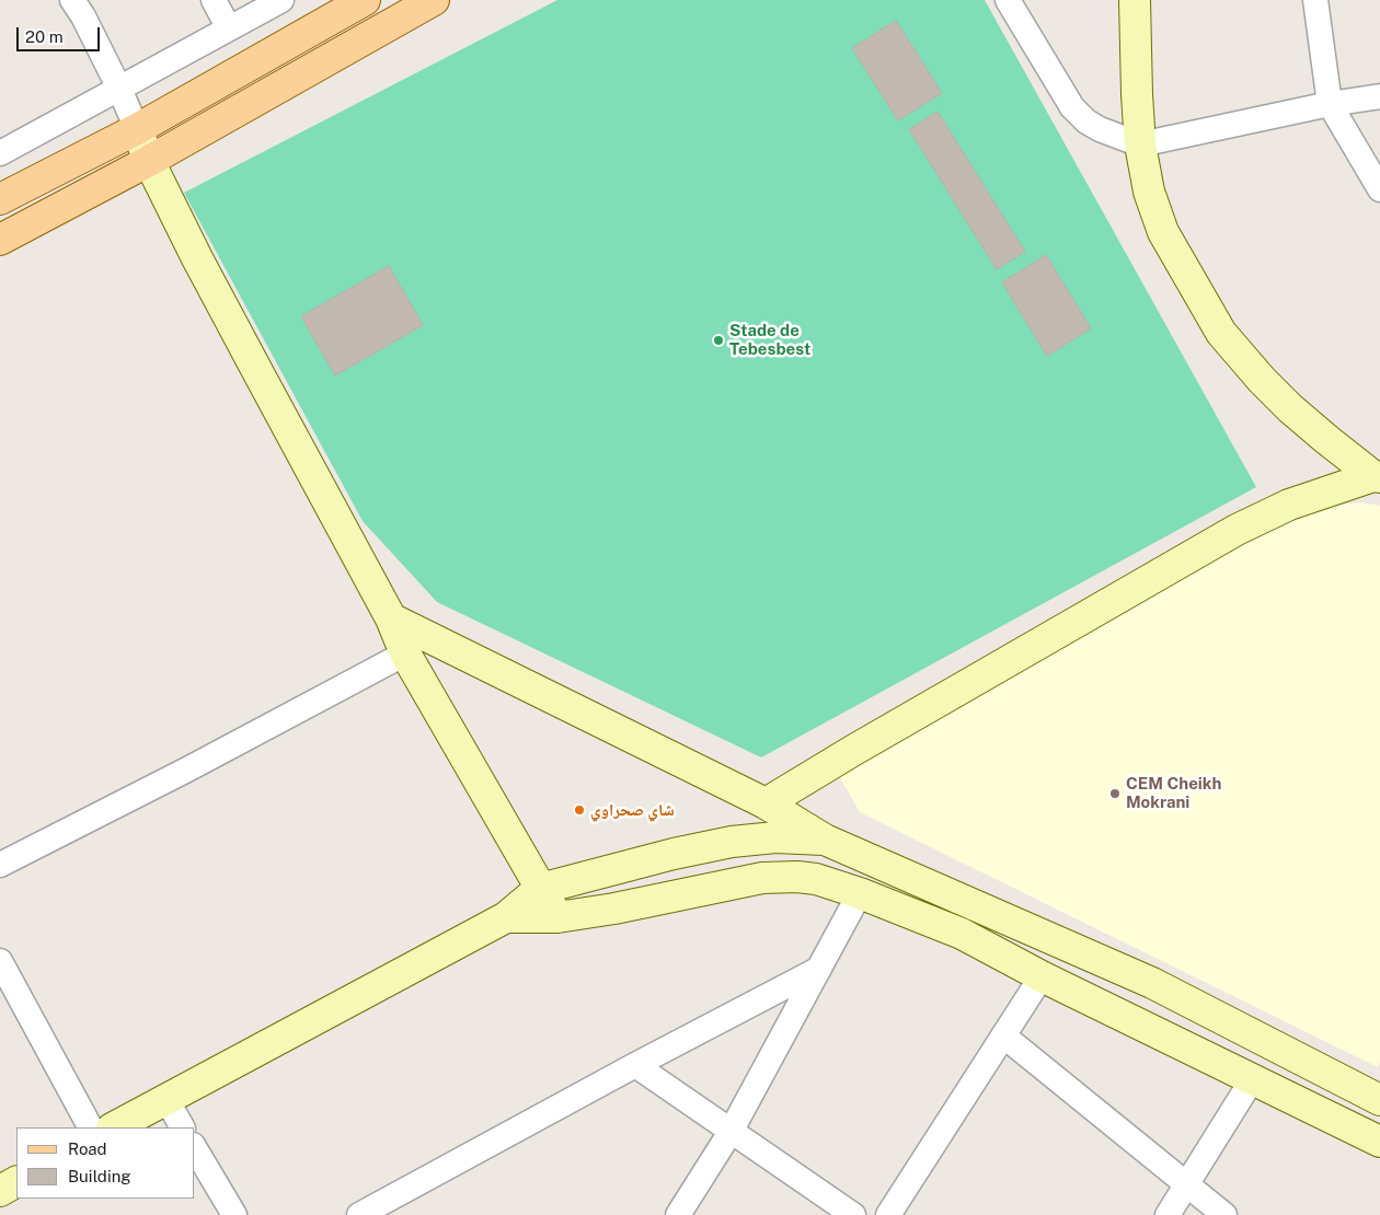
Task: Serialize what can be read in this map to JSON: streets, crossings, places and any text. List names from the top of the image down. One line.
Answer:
{"places":["Stade de Tebesbest","CEM Cheikh Mokrani","شاي صحراوي"],"legend":["Road","Building"],"scale_bar":"20 m"}
